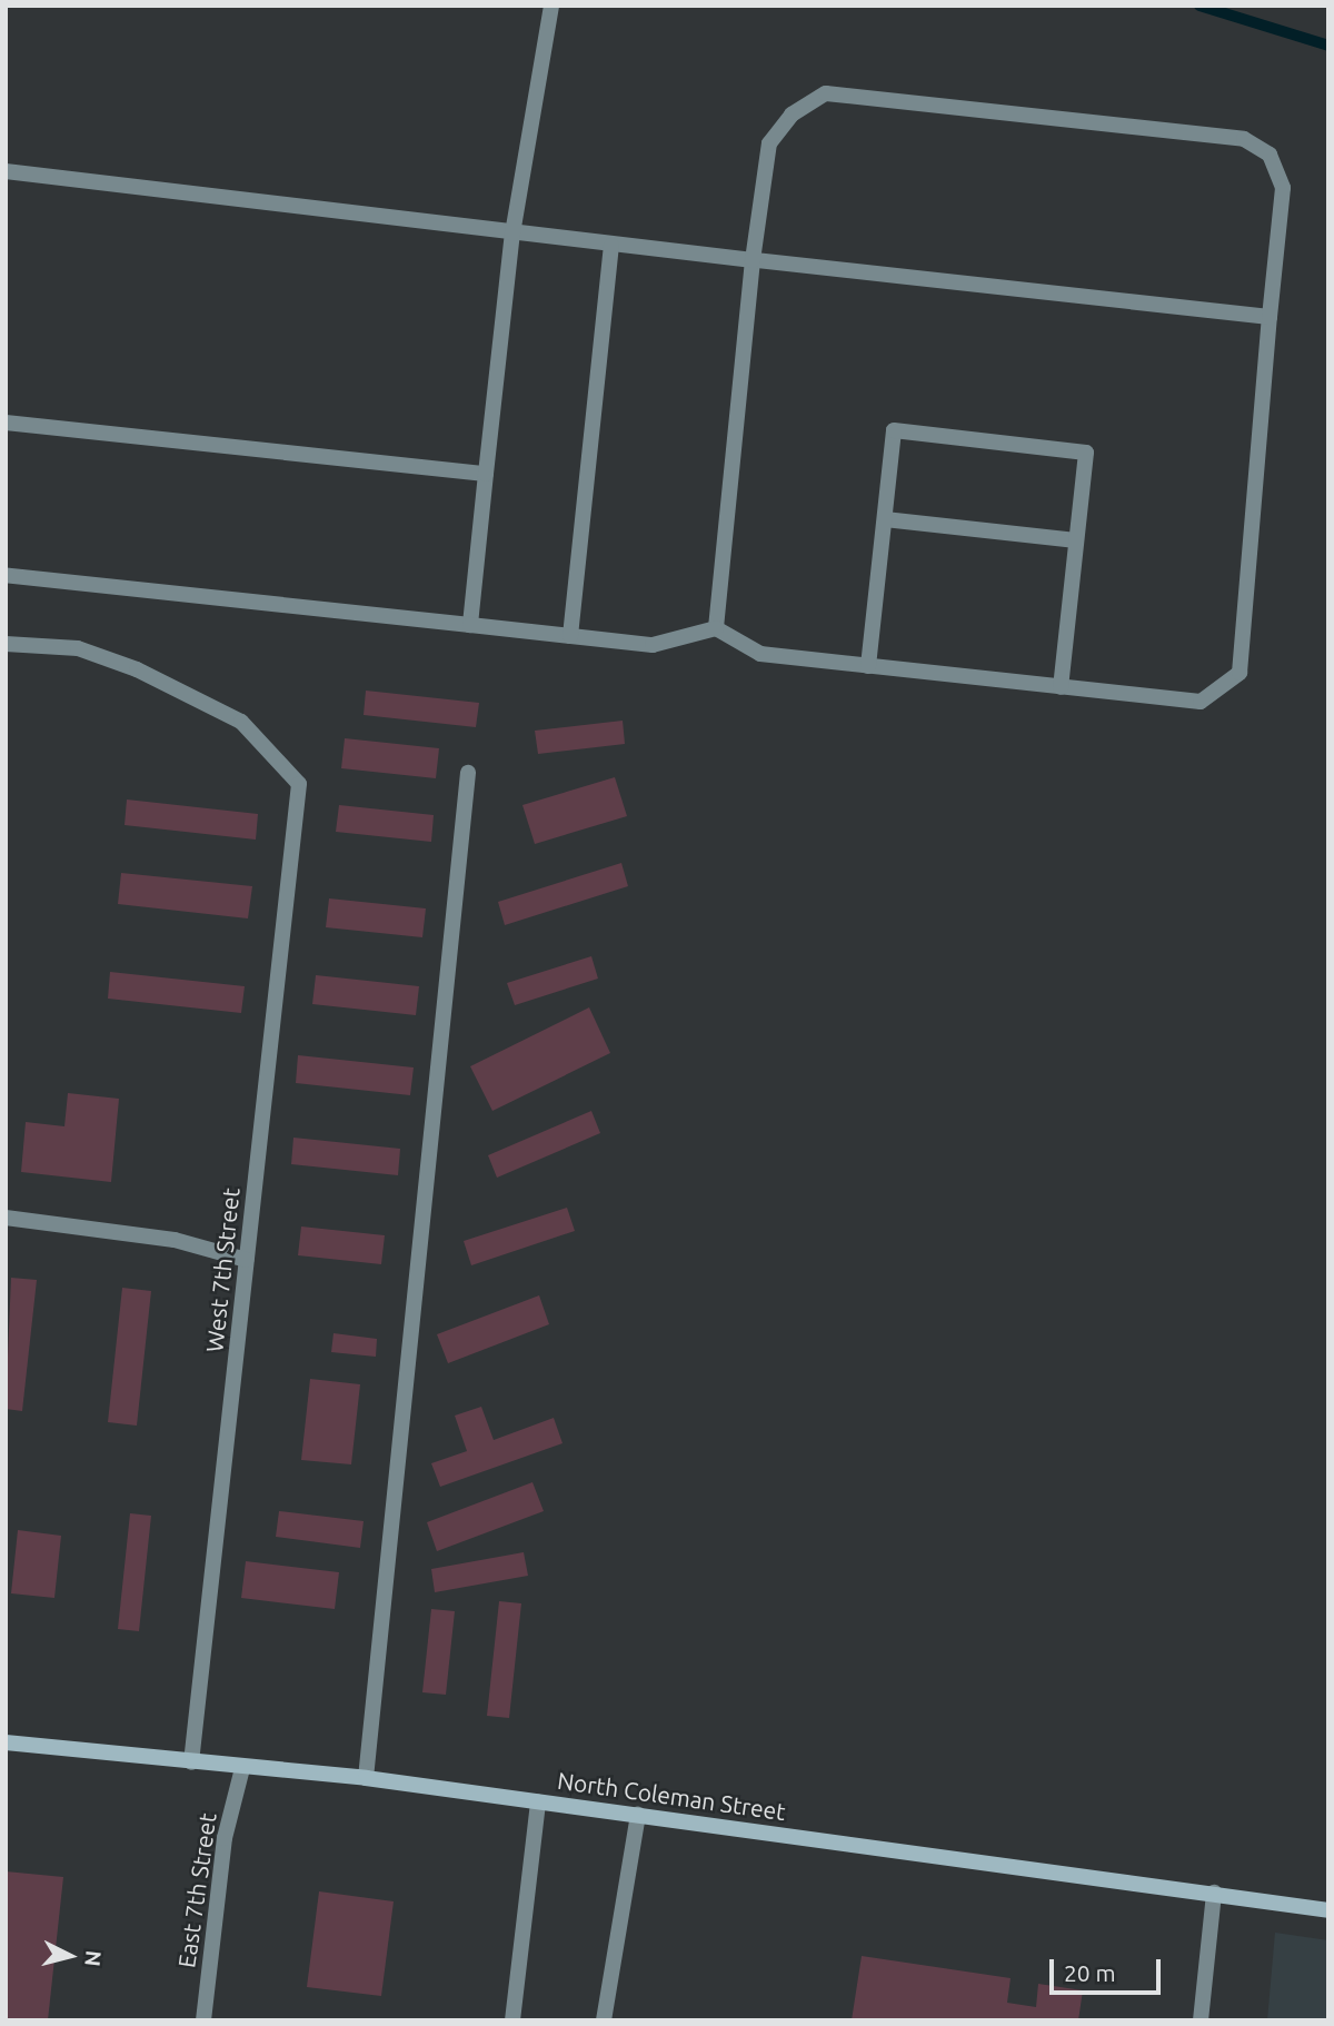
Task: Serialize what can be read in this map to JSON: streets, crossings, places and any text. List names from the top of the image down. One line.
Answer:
{"streets":{"street":["West 7th Street","North Coleman Street","East 7th Street"]},"crossings":[["West 7th Street","North Coleman Street"],["North Coleman Street","East 7th Street"]],"scale_bar":"20 m","north":"right"}
